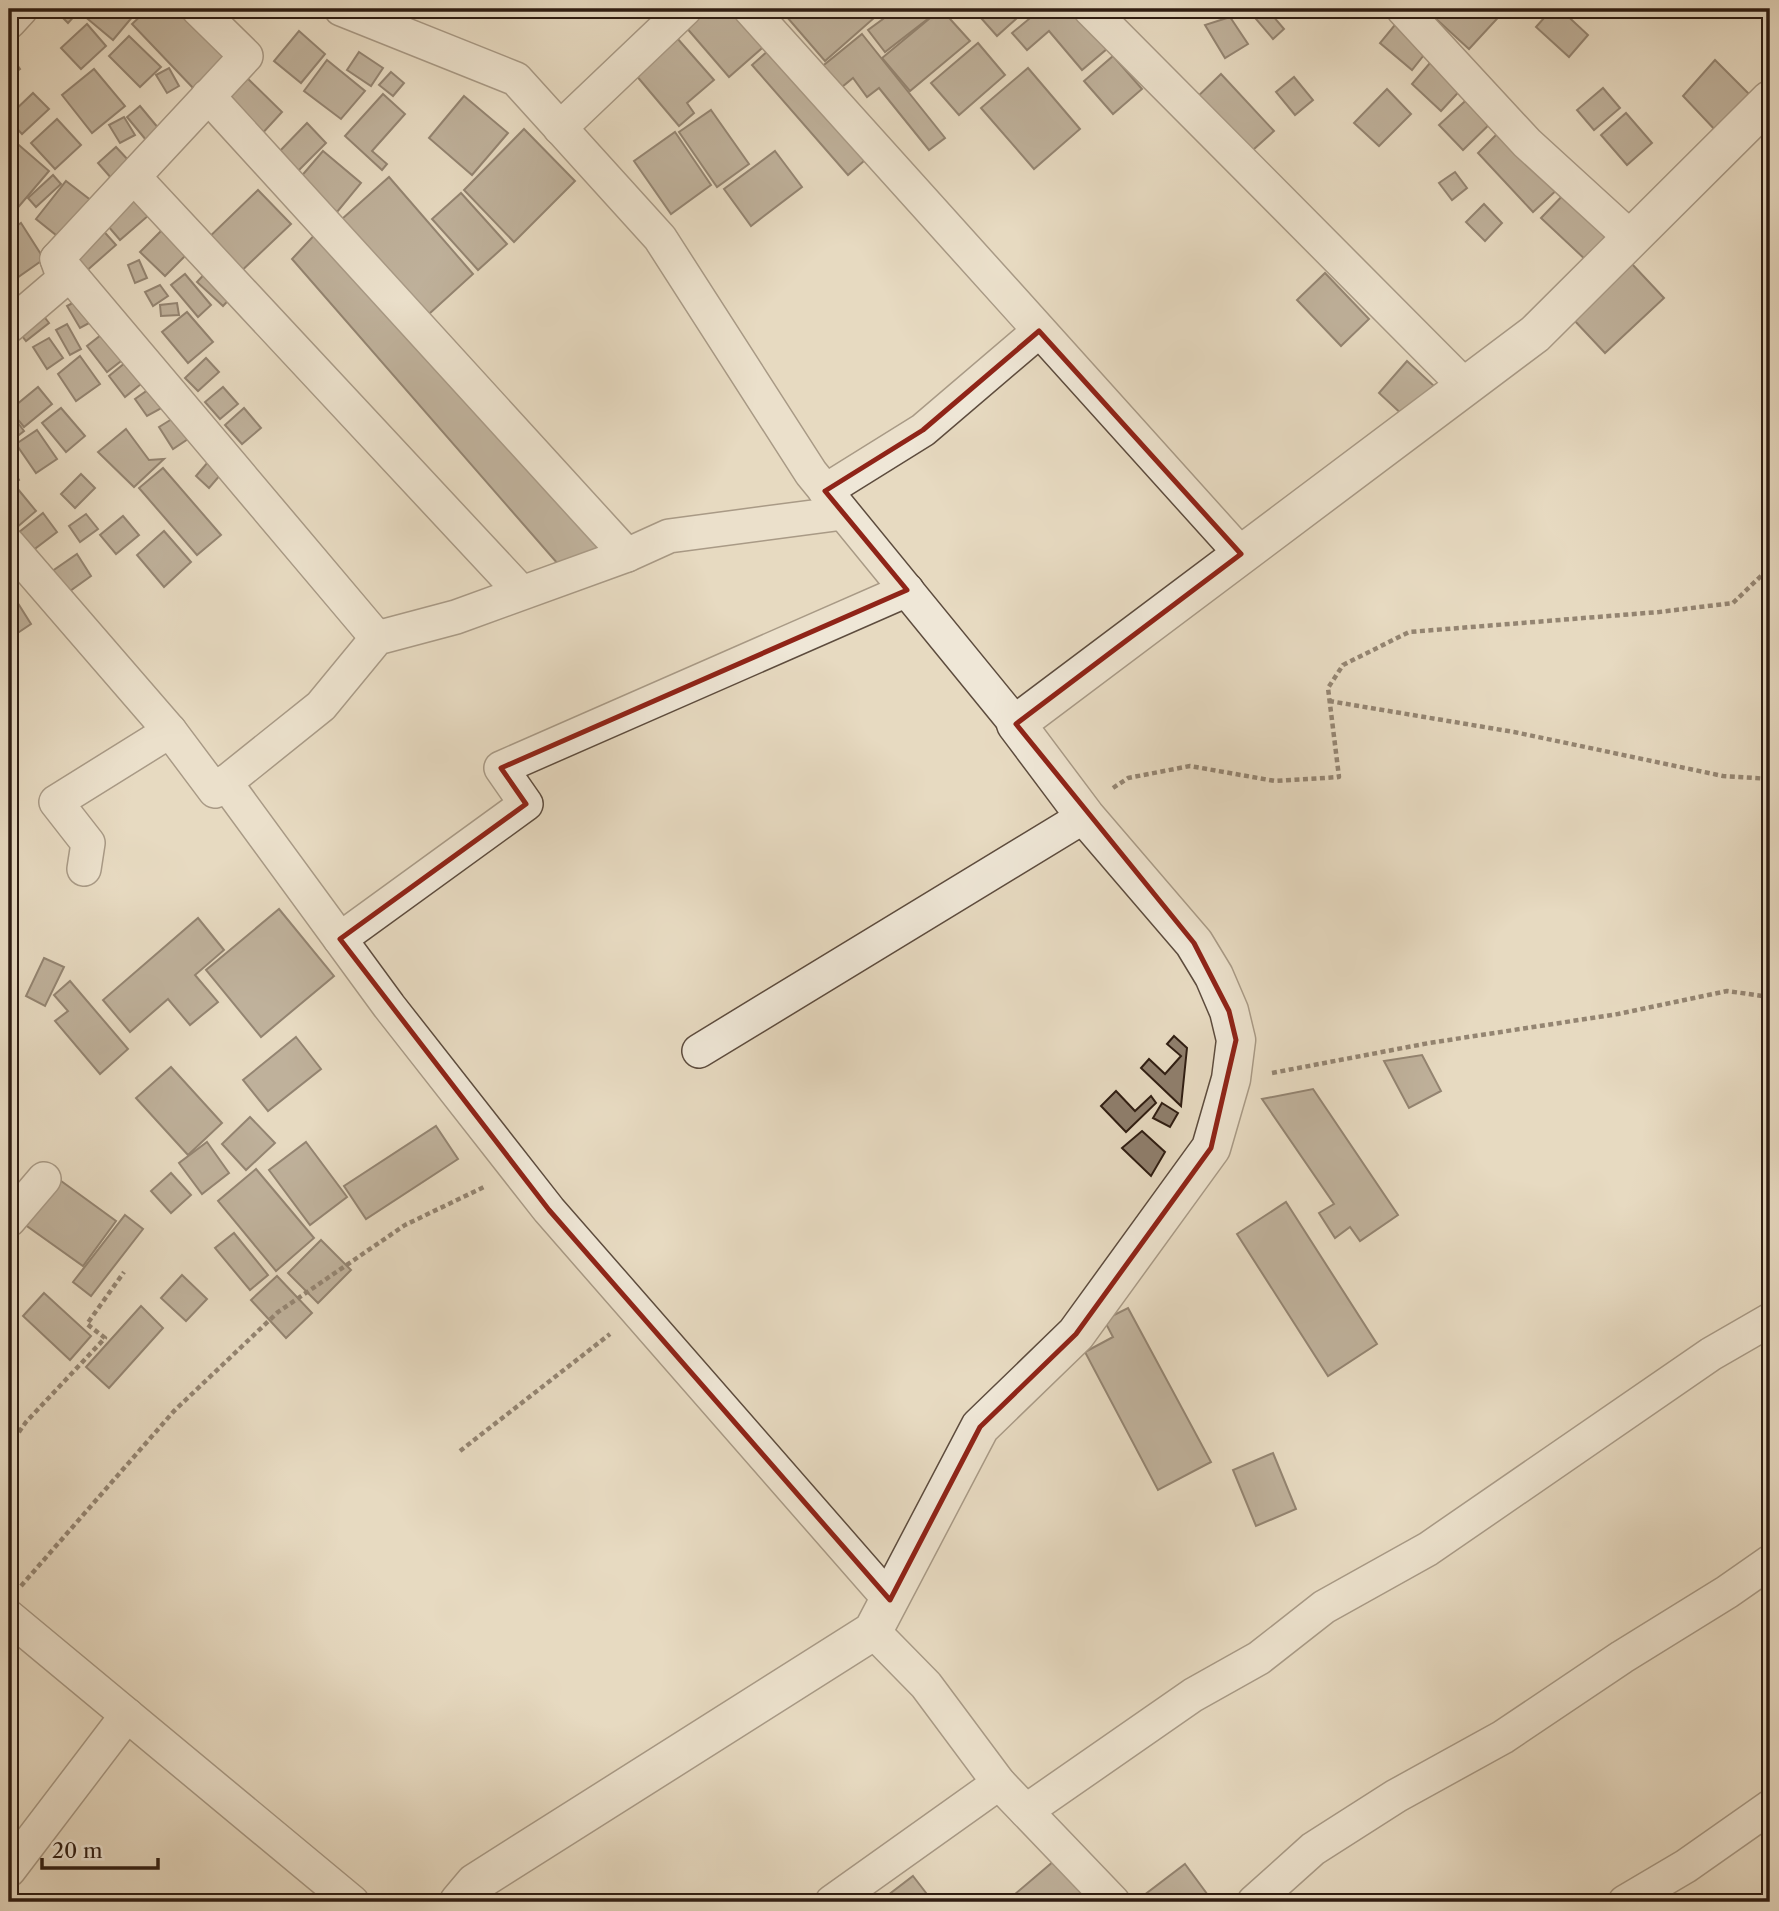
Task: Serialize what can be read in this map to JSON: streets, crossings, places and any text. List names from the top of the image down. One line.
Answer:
{"scale_bar":"20 m"}
